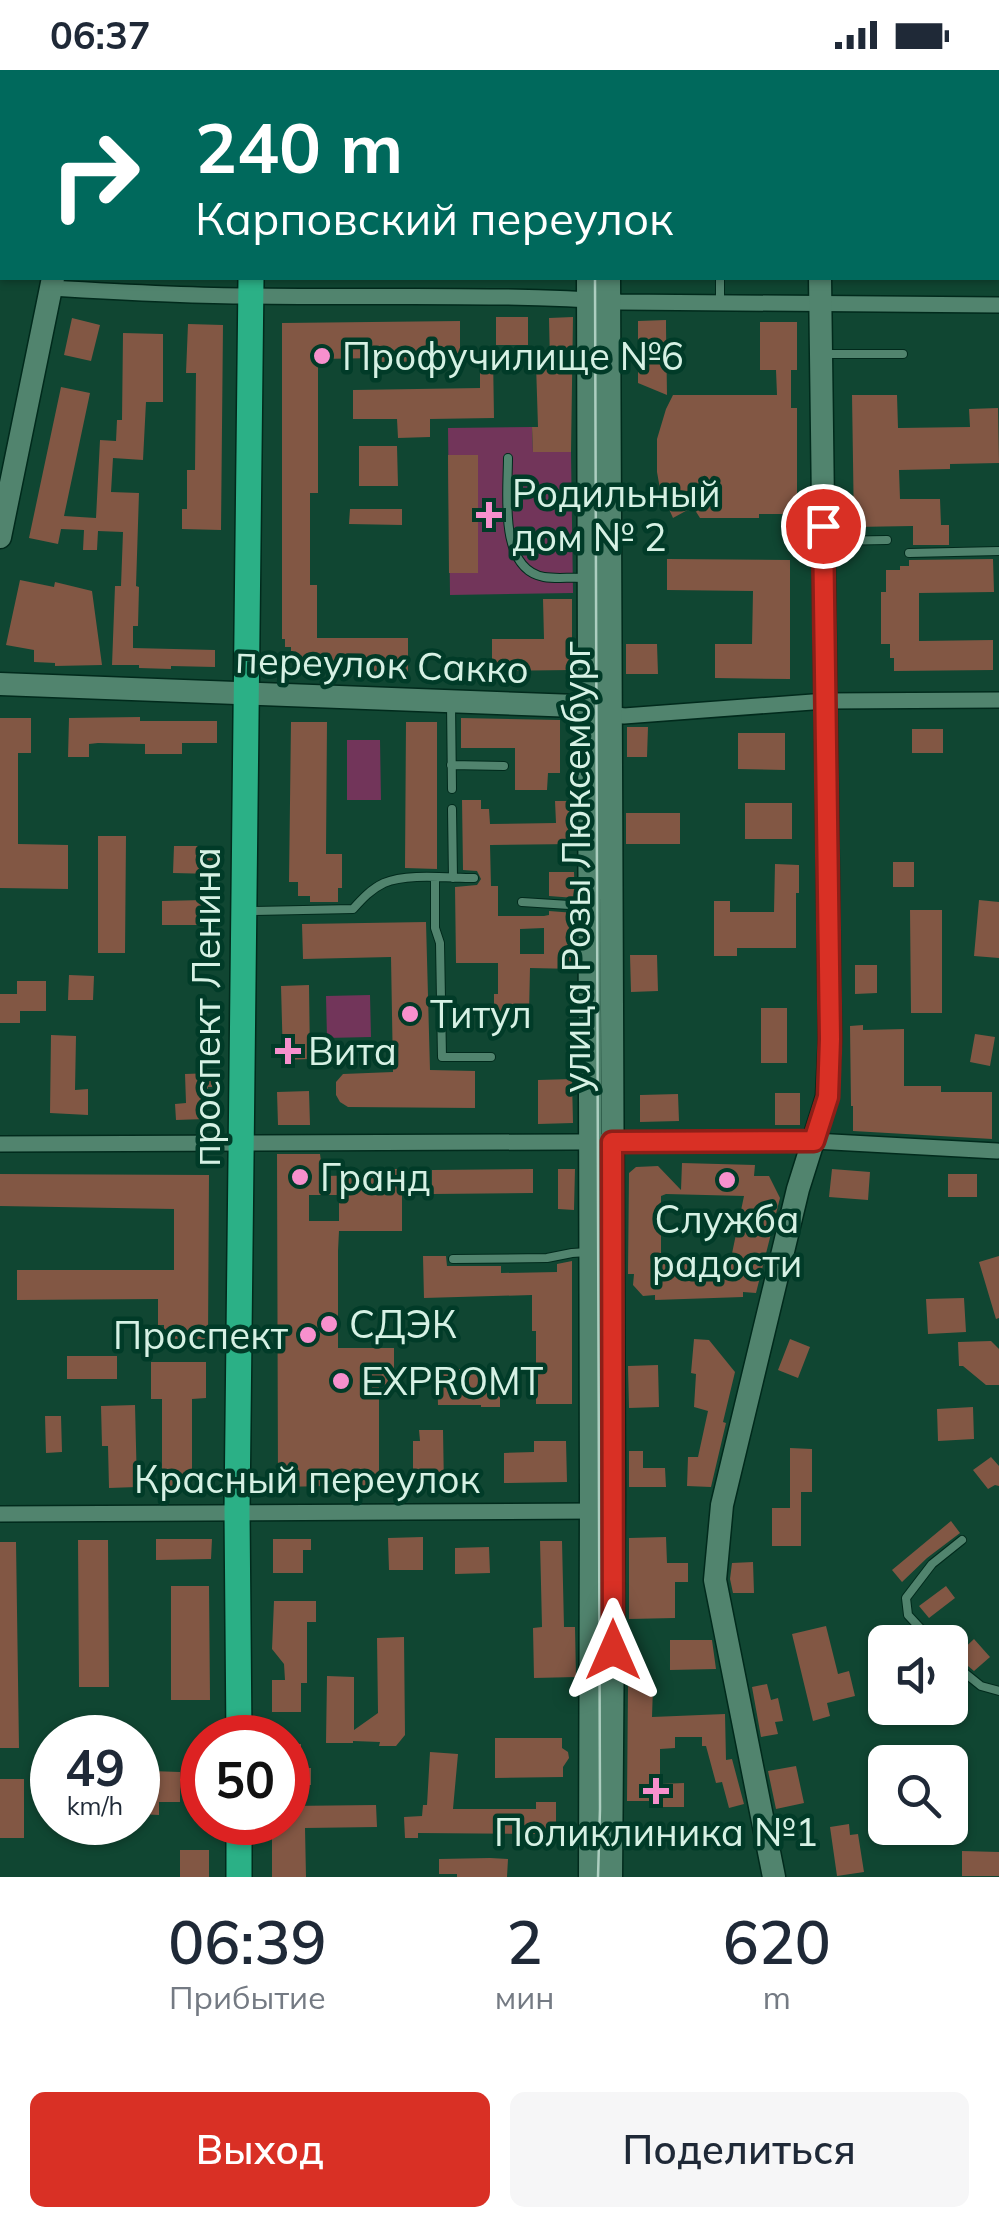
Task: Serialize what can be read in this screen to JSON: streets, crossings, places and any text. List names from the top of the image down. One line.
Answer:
{"streets":{"main road":["переулок Сакко","улица Розы Люксембург","проспект Ленина"],"street":["Красный переулок"]},"crossings":[["переулок Сакко","улица Розы Люксембург"],["переулок Сакко","проспект Ленина"],["улица Розы Люксембург","Красный переулок"],["проспект Ленина","Красный переулок"]],"places":{"other":["Профучилище №6","Титул","Гранд","Служба радости","СДЭК","Проспект","EXPROMT"],"health":["Родильный дом № 2","Вита","Поликлиника №1"]},"page":{"status":"06:37","turn":["240 m","Карповский переулок"],"speed":"49 km/h","limit":"50","eta":["06:39","Прибытие","2","мин","620","m"],"buttons":["Выход","Поделиться"]}}
